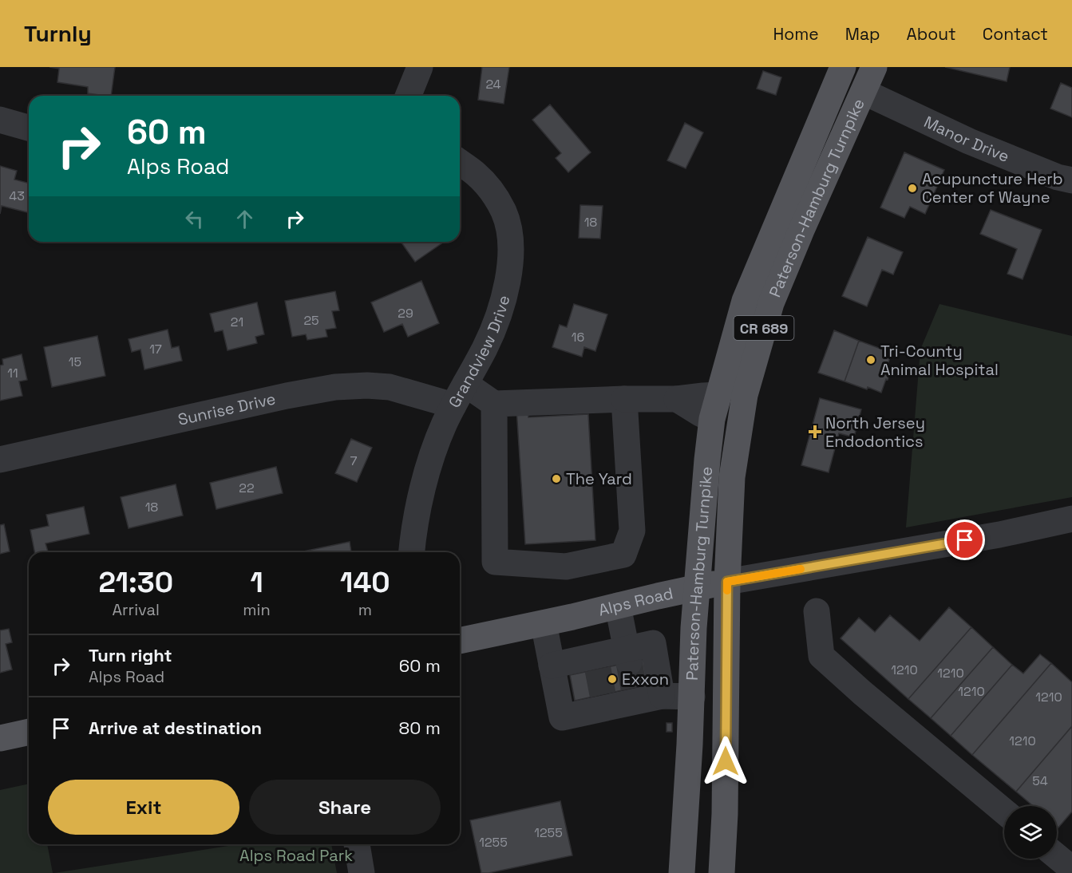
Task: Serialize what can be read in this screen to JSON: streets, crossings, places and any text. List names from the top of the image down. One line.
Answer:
{"streets":{"main road":["Paterson-Hamburg Turnpike","CR 689","Alps Road"],"street":["Manor Drive","Grandview Drive","Sunrise Drive"]},"crossings":[["Manor Drive","Paterson-Hamburg Turnpike"],["Paterson-Hamburg Turnpike","Alps Road"],["Grandview Drive","Sunrise Drive"]],"parks":["Alps Road Park"],"places":{"other":["Acupuncture Herb Center of Wayne","Tri-County Animal Hospital","The Yard","Exxon"],"health":["North Jersey Endodontics"]},"house_numbers":["24","43","18","29","25","21","16","17","15","11","7","22","18","1210","1210","1210","1210","1210","54","1255","1255"],"page":{"header":"Turnly","nav":["Home","Map","About","Contact"],"turn":["60 m","Alps Road"],"eta":["21:30","Arrival","1","min","140","m"],"list":[{"name":"Turn right","note":"Alps Road","value":"60 m"},{"name":"Arrive at destination","value":"80 m"}],"buttons":["Exit","Share"]}}
